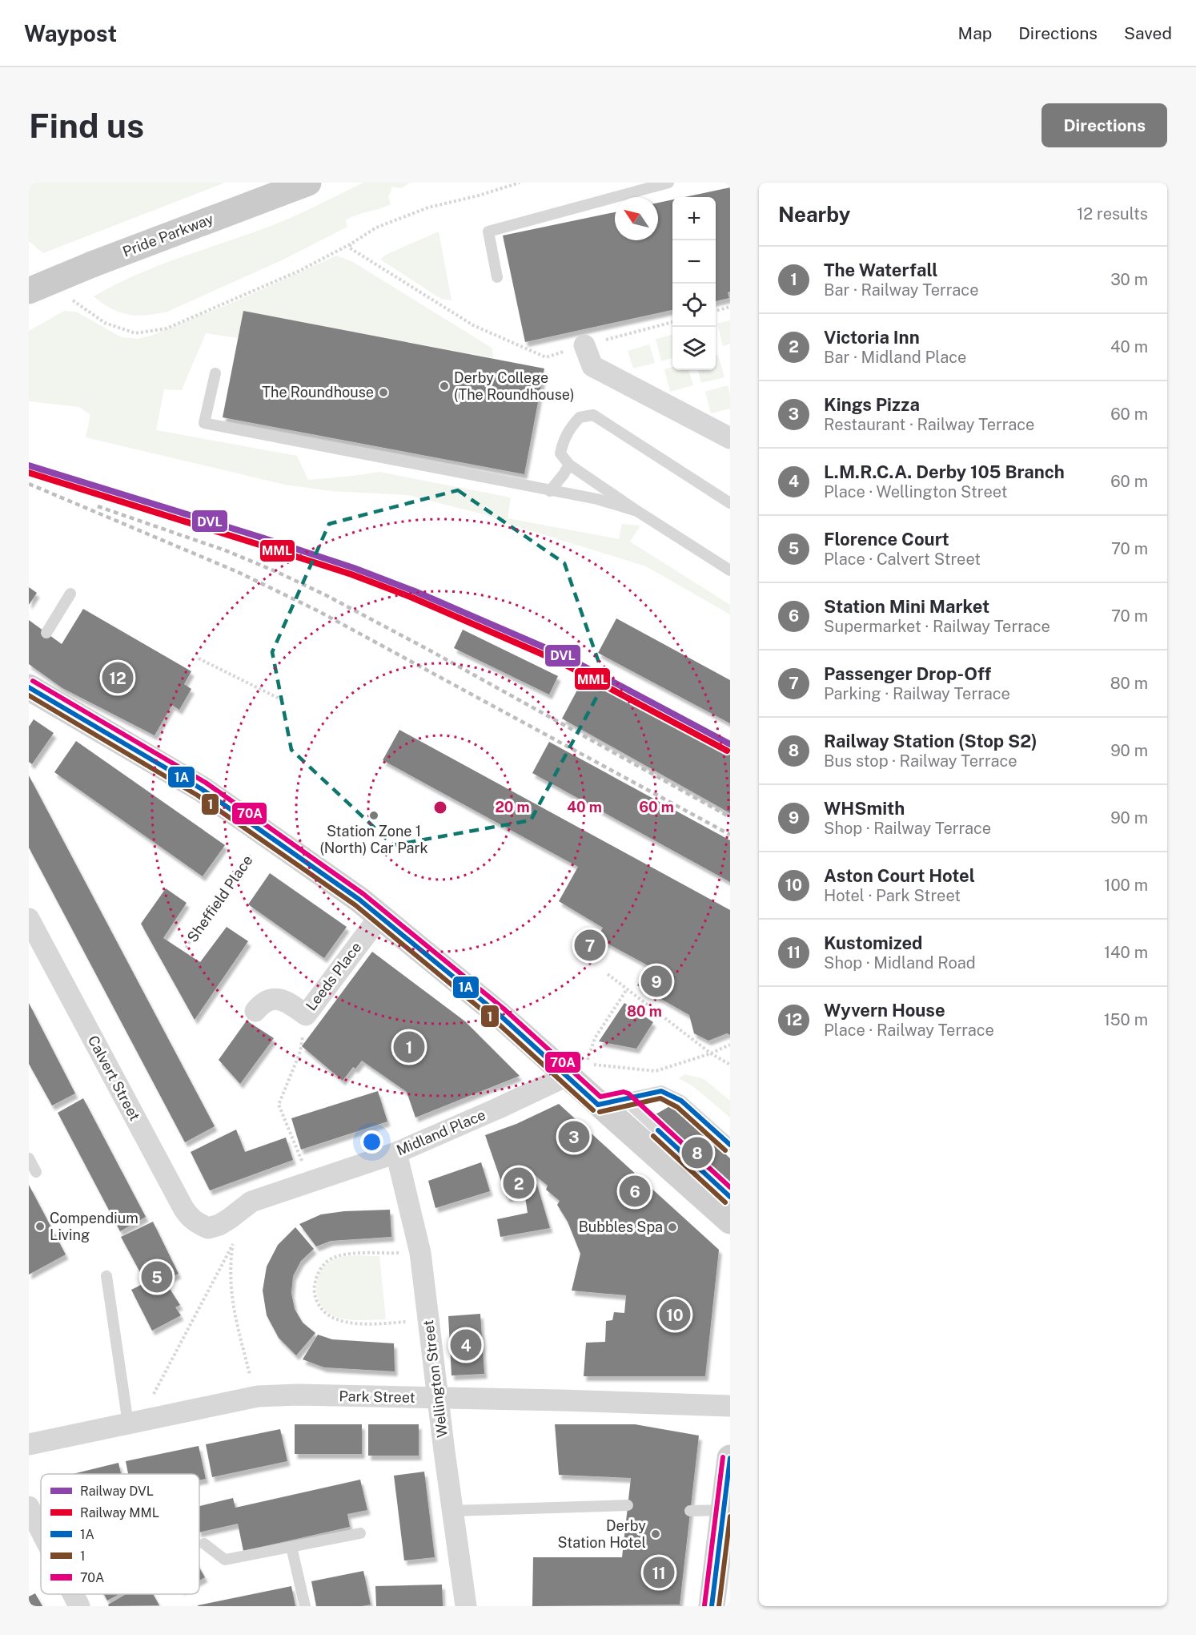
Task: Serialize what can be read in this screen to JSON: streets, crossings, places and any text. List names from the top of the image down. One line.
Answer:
{"streets":{"main road":["Pride Parkway"],"street":["Leeds Place","Calvert Street","Midland Place","Wellington Street","Park Street"],"path":["Sheffield Place"]},"crossings":[["Calvert Street","Midland Place"],["Midland Place","Wellington Street"],["Wellington Street","Park Street"]],"places":["Derby College (The Roundhouse)","The Roundhouse","Station Zone 1 (North) Car Park","Compendium Living","Bubbles Spa","Derby Station Hotel"],"lines":["rail line DVL","rail line MML","transit line 70A","transit line 1A","transit line 1"],"legend":["Railway DVL","Railway MML","1A","1","70A"],"north":"top left","page":{"header":"Waypost","nav":["Map","Directions","Saved"],"buttons":"Directions","title":"Find us","heading":["Nearby","12 results"],"map_buttons":["+","−"],"list":[{"mark":"1","name":"The Waterfall","note":"Bar · Railway Terrace","value":"30 m"},{"mark":"2","name":"Victoria Inn","note":"Bar · Midland Place","value":"40 m"},{"mark":"3","name":"Kings Pizza","note":"Restaurant · Railway Terrace","value":"60 m"},{"mark":"4","name":"L.M.R.C.A. Derby 105 Branch","note":"Place · Wellington Street","value":"60 m"},{"mark":"5","name":"Florence Court","note":"Place · Calvert Street","value":"70 m"},{"mark":"6","name":"Station Mini Market","note":"Supermarket · Railway Terrace","value":"70 m"},{"mark":"7","name":"Passenger Drop-Off","note":"Parking · Railway Terrace","value":"80 m"},{"mark":"8","name":"Railway Station (Stop S2)","note":"Bus stop · Railway Terrace","value":"90 m"},{"mark":"9","name":"WHSmith","note":"Shop · Railway Terrace","value":"90 m"},{"mark":"10","name":"Aston Court Hotel","note":"Hotel · Park Street","value":"100 m"},{"mark":"11","name":"Kustomized","note":"Shop · Midland Road","value":"140 m"},{"mark":"12","name":"Wyvern House","note":"Place · Railway Terrace","value":"150 m"}],"pins":["12","7","9","1","3","8","2","6","5","10","4","11"]},"rings":["20 m","40 m","60 m","80 m"]}
